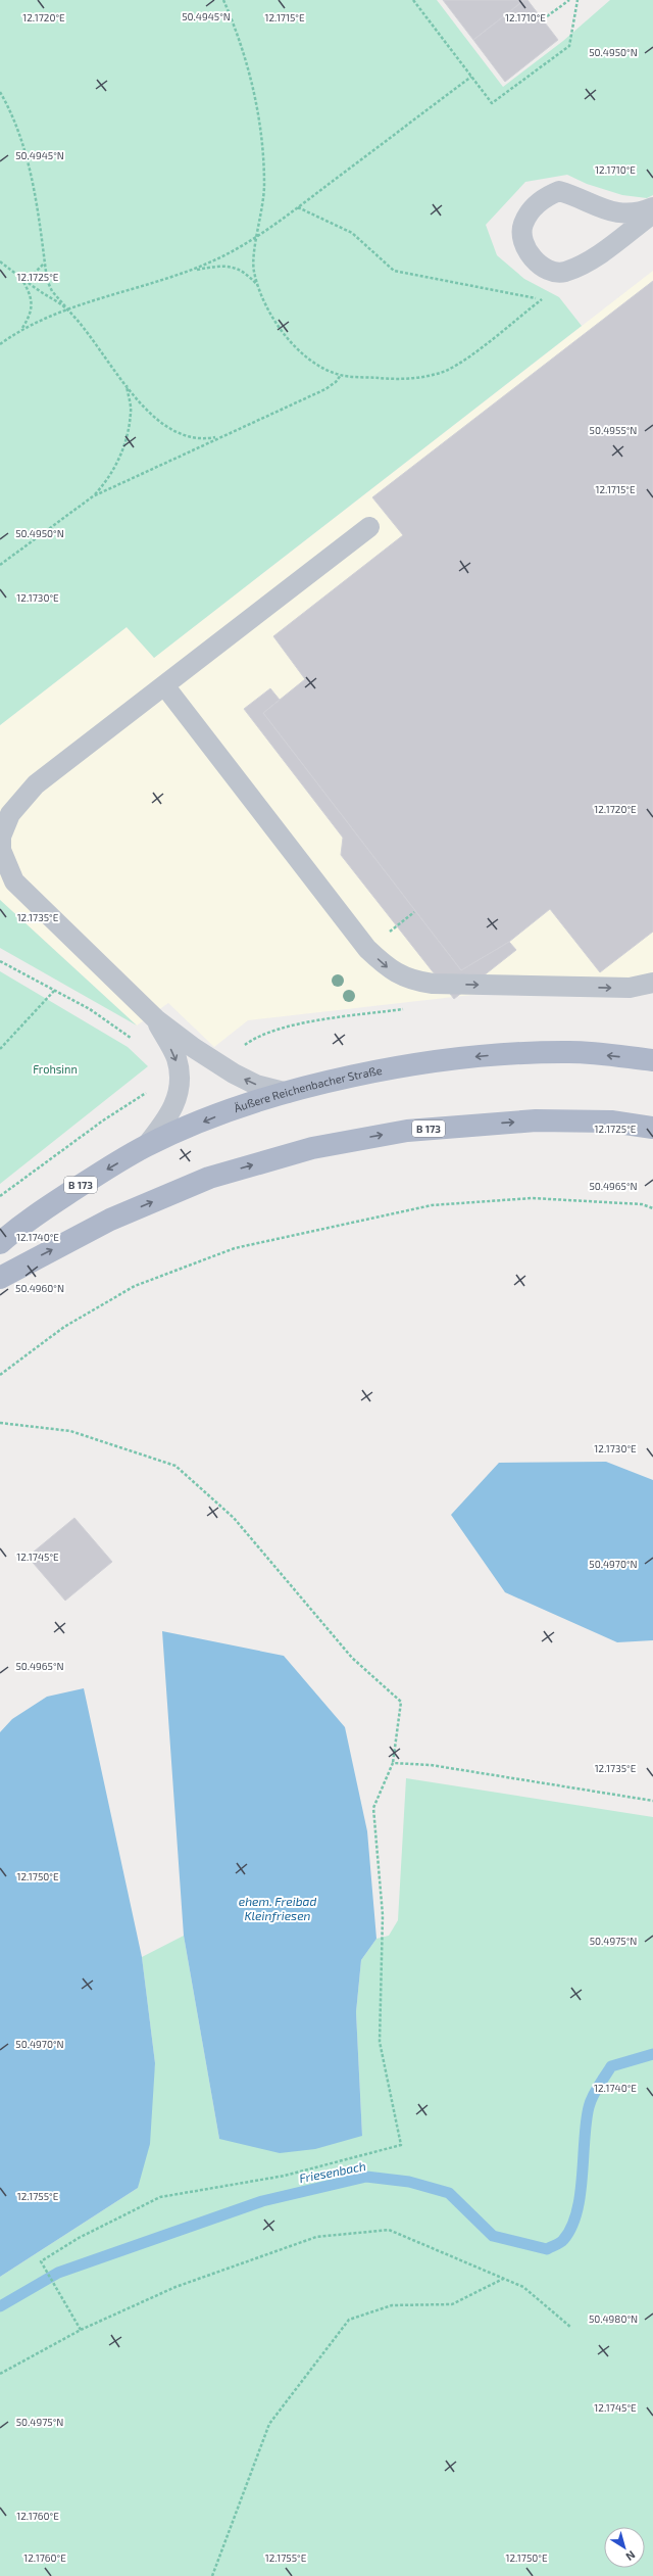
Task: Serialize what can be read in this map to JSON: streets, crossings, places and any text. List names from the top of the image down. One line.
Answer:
{"streets":{"main road":["Äußere Reichenbacher Straße","B 173"]},"water":["ehem. Freibad Kleinfriesen","Friesenbach"],"parks":["Frohsinn"],"north":"bottom right","coordinates":["50.4945°N","12.1720°E","12.1715°E","12.1710°E","50.4950°N","12.1725°E","50.4955°N","12.1730°E","12.1735°E","50.4965°N","12.1740°E","50.4960°N","12.1745°E","50.4970°N","12.1750°E","50.4975°N","12.1755°E","50.4980°N","12.1760°E"]}
